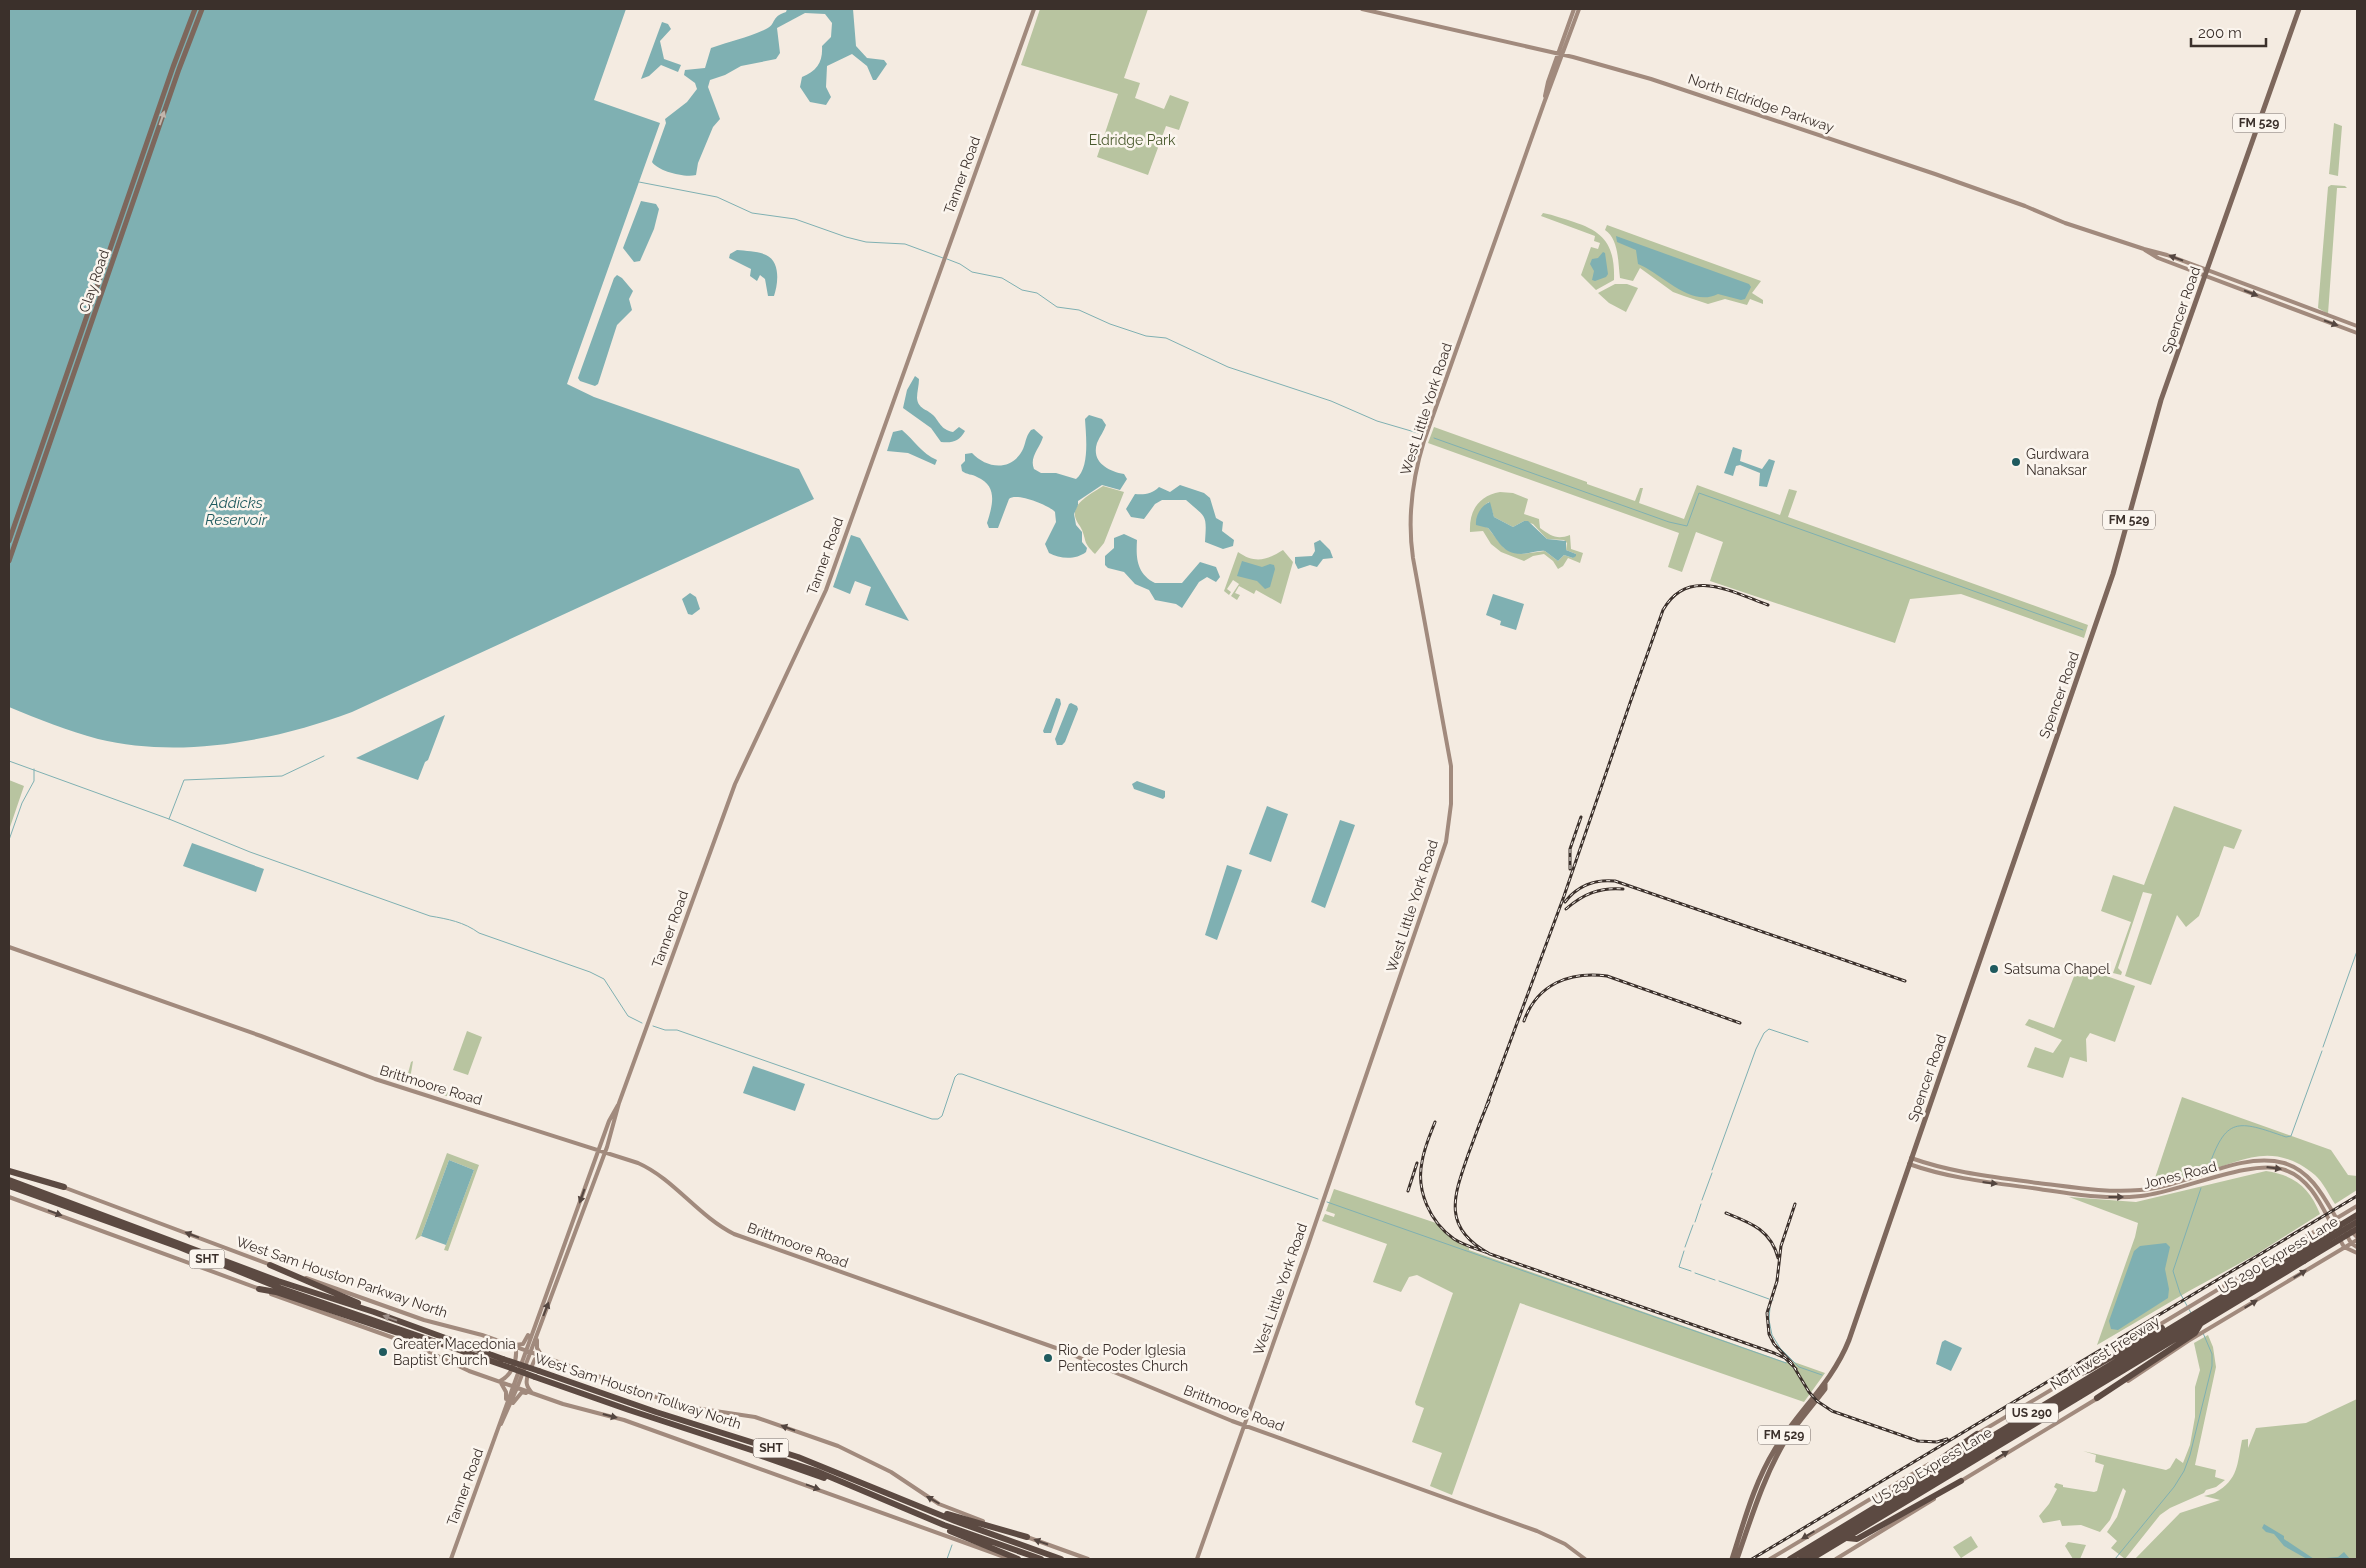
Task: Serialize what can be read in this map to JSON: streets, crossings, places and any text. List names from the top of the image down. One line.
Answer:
{"streets":{"highway":["US 290 Express Lane","SHT","Northwest Freeway","West Sam Houston Tollway North","US 290"],"main road":["North Eldridge Parkway","FM 529","Tanner Road","Clay Road","Spencer Road","West Little York Road","Brittmoore Road","Jones Road","West Sam Houston Parkway North"]},"crossings":[["North Eldridge Parkway","Spencer Road"],["North Eldridge Parkway","West Little York Road"],["Tanner Road","Brittmoore Road"],["Tanner Road","West Sam Houston Parkway North"],["Spencer Road","Jones Road"],["West Little York Road","Brittmoore Road"],["US 290 Express Lane","Northwest Freeway"],["SHT","West Sam Houston Tollway North"]],"water":["Addicks Reservoir"],"parks":["Eldridge Park"],"places":["Gurdwara Nanaksar","Satsuma Chapel","Greater Macedonia Baptist Church","Rio de Poder Iglesia Pentecostes Church"],"scale_bar":"200 m"}
